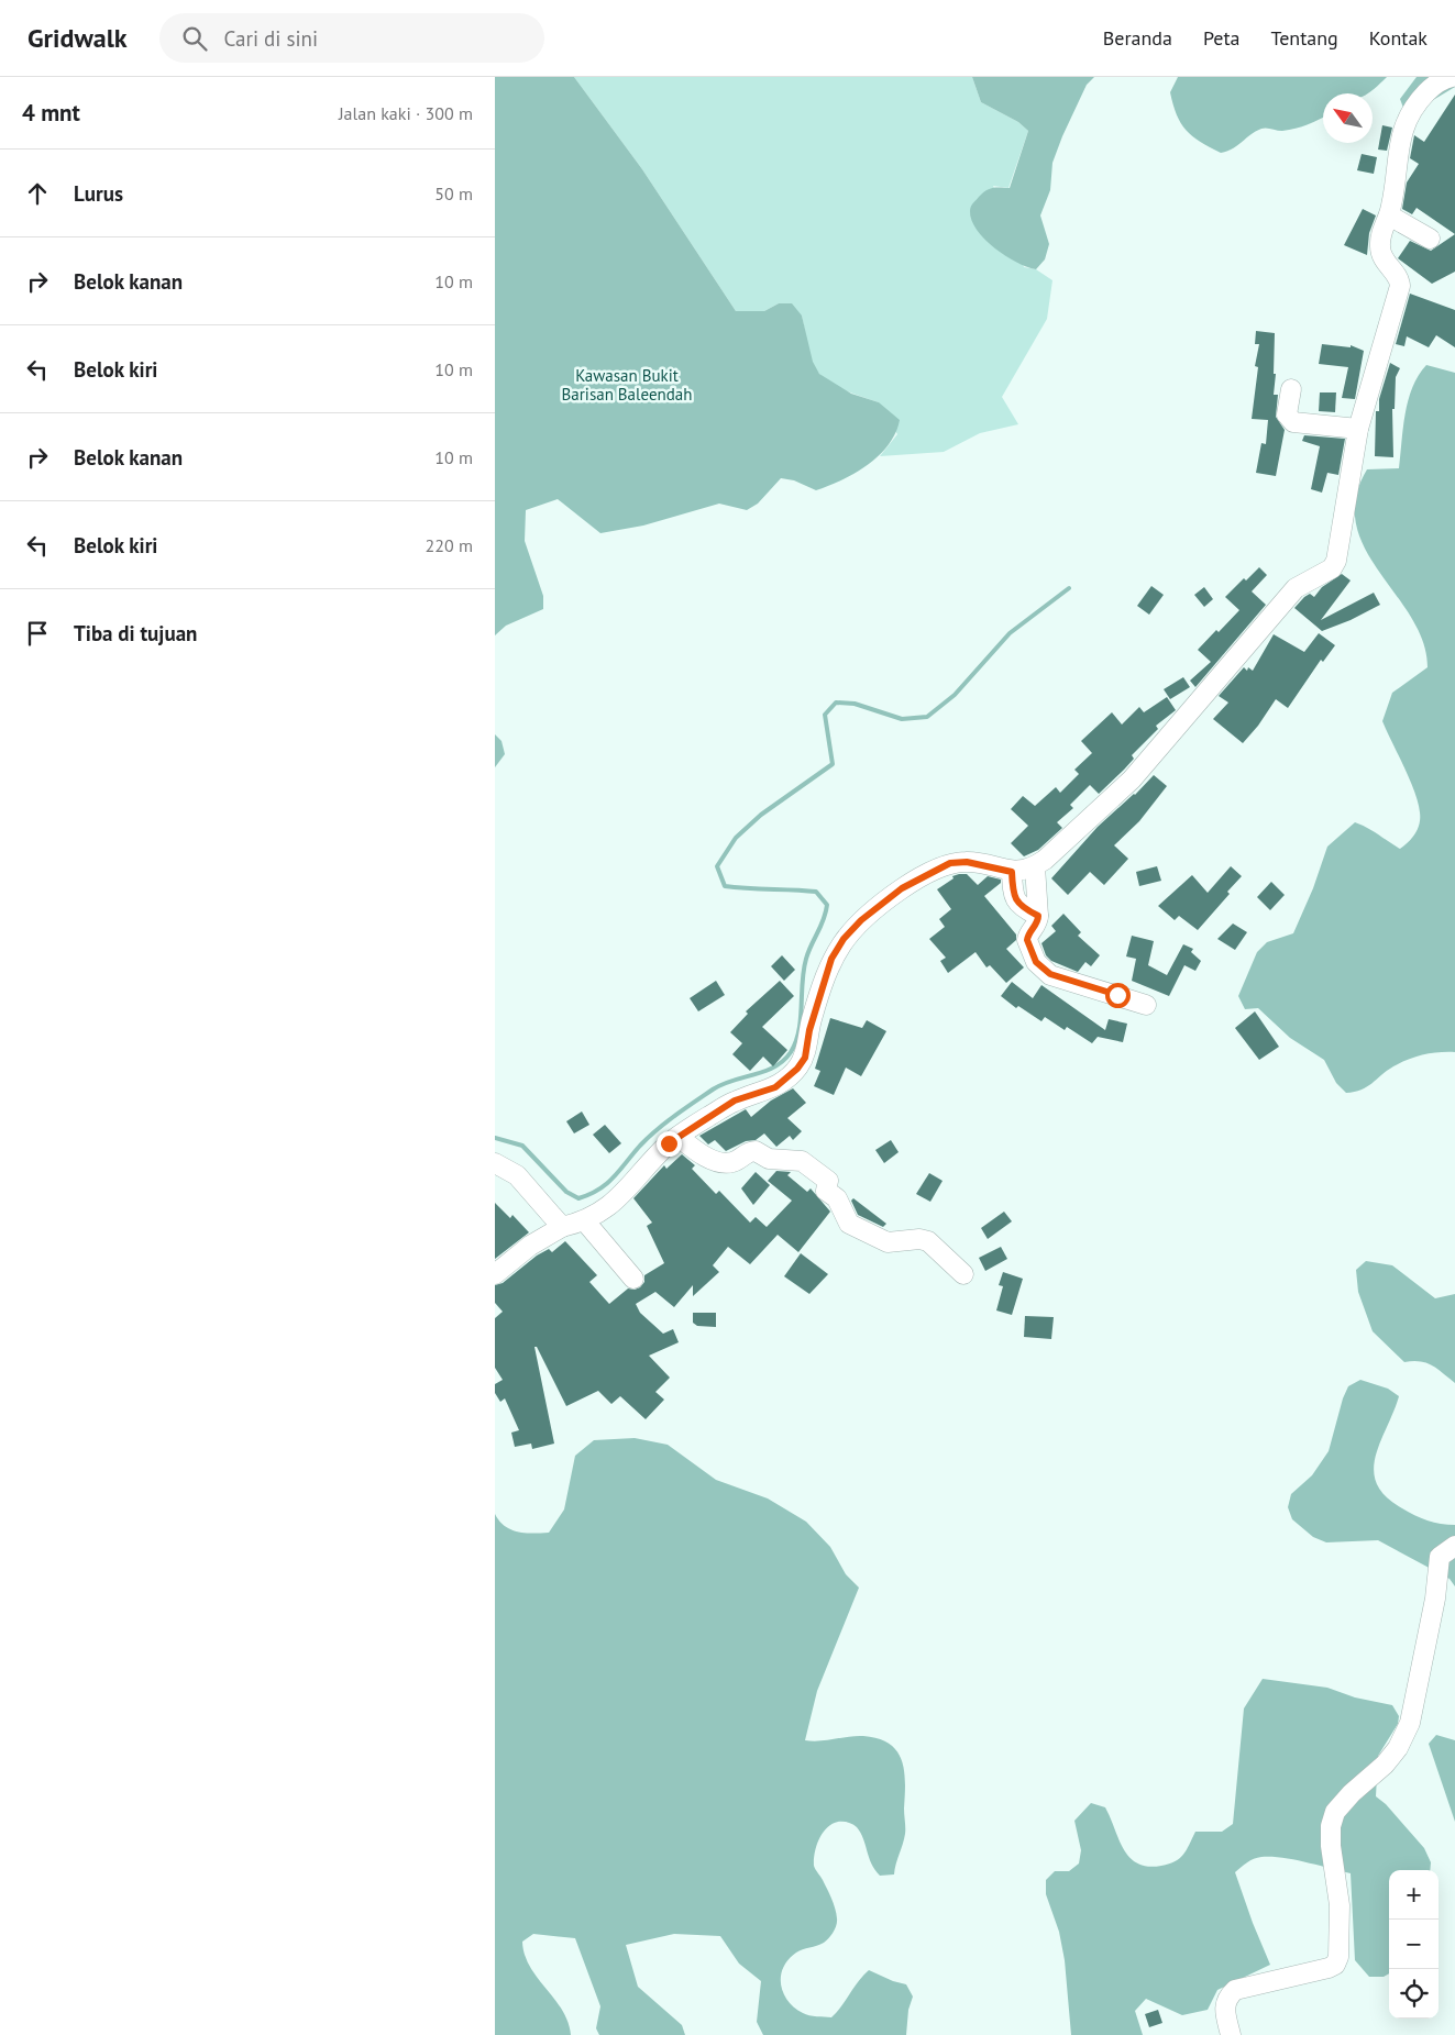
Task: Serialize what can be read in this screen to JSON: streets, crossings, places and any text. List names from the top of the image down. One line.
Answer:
{"parks":["Kawasan Bukit Barisan Baleendah"],"north":"top left","page":{"header":"Gridwalk","search":"Cari di sini","nav":["Beranda","Peta","Tentang","Kontak"],"heading":["4 mnt","Jalan kaki · 300 m"],"list":[["Lurus","50 m"],["Belok kanan","10 m"],["Belok kiri","10 m"],["Belok kanan","10 m"],["Belok kiri","220 m"],"Tiba di tujuan"],"map_buttons":["+","−"]}}
